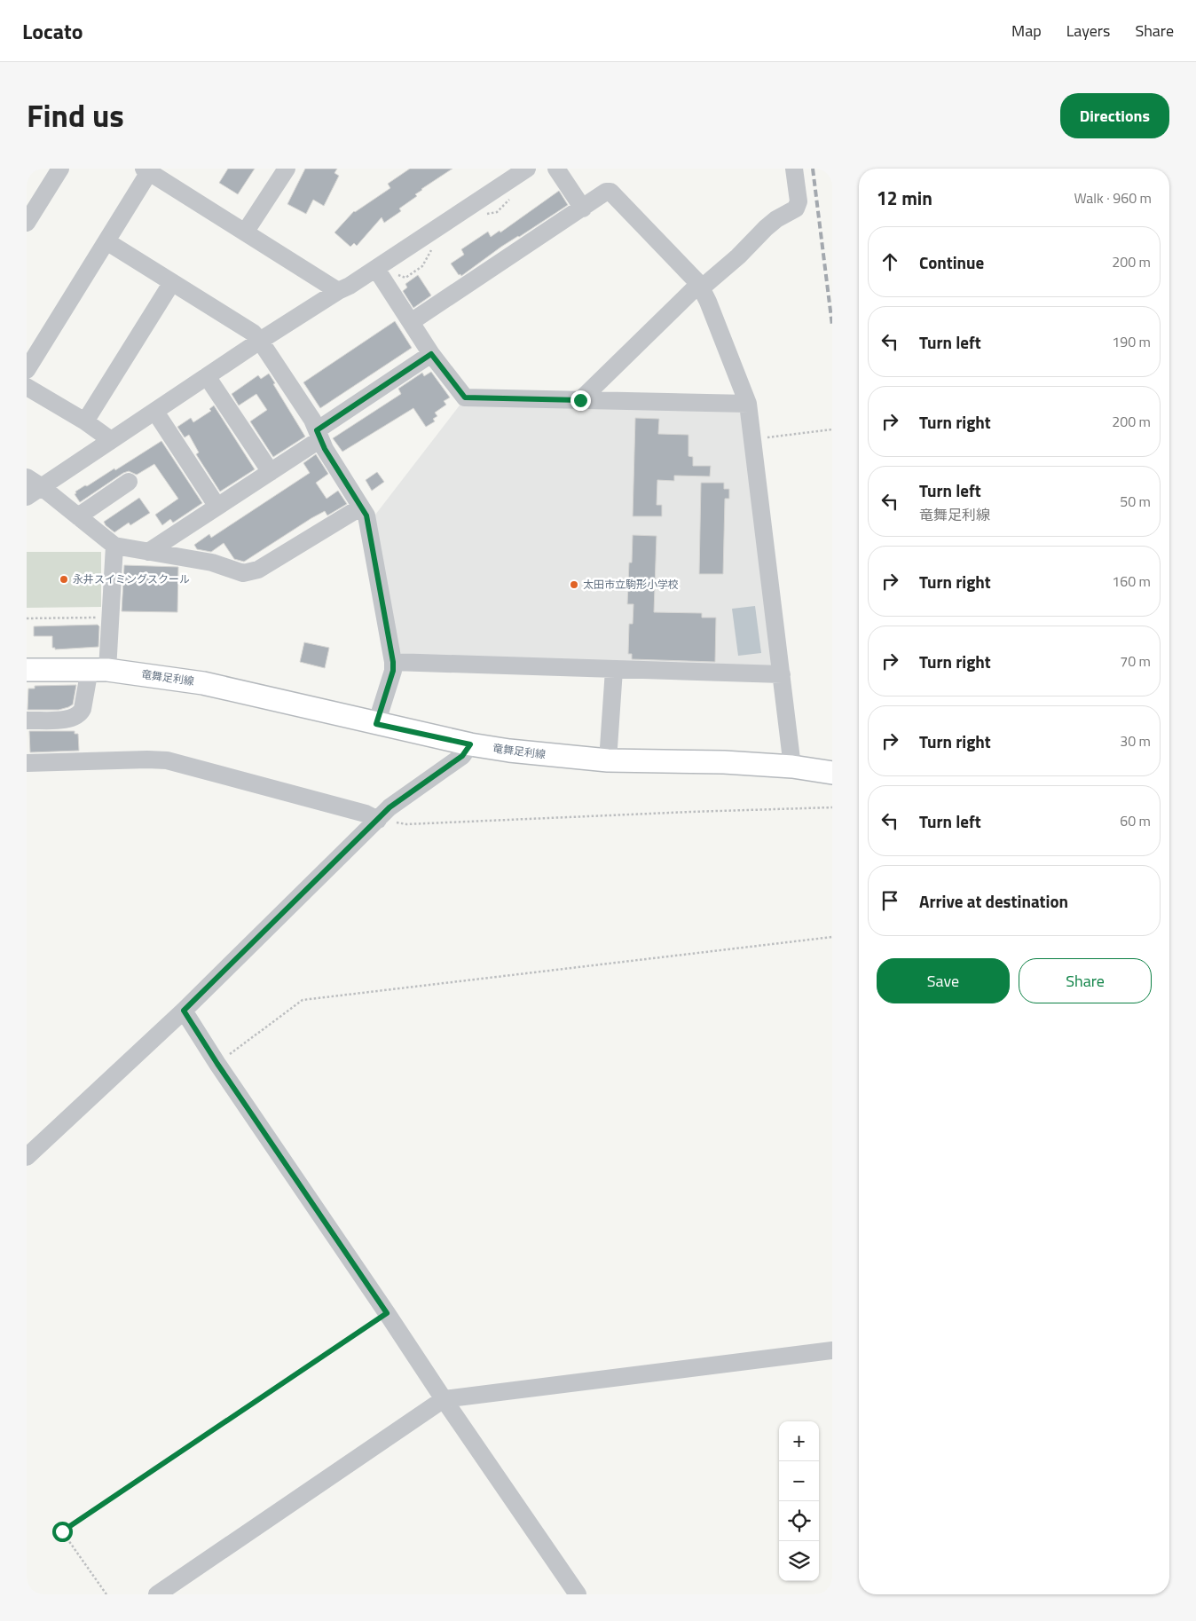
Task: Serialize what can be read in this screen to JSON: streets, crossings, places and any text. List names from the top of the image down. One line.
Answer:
{"streets":{"main road":["竜舞足利線"]},"places":["永井スイミングスクール","太田市立駒形小学校"],"page":{"header":"Locato","nav":["Map","Layers","Share"],"title":"Find us","buttons":["Directions",["Save","Share"]],"heading":["12 min","Walk · 960 m"],"list":[["Continue","200 m"],["Turn left","190 m"],["Turn right","200 m"],["Turn left","竜舞足利線","50 m"],["Turn right","160 m"],["Turn right","70 m"],["Turn right","30 m"],["Turn left","60 m"],"Arrive at destination"],"map_buttons":["+","−"]}}
